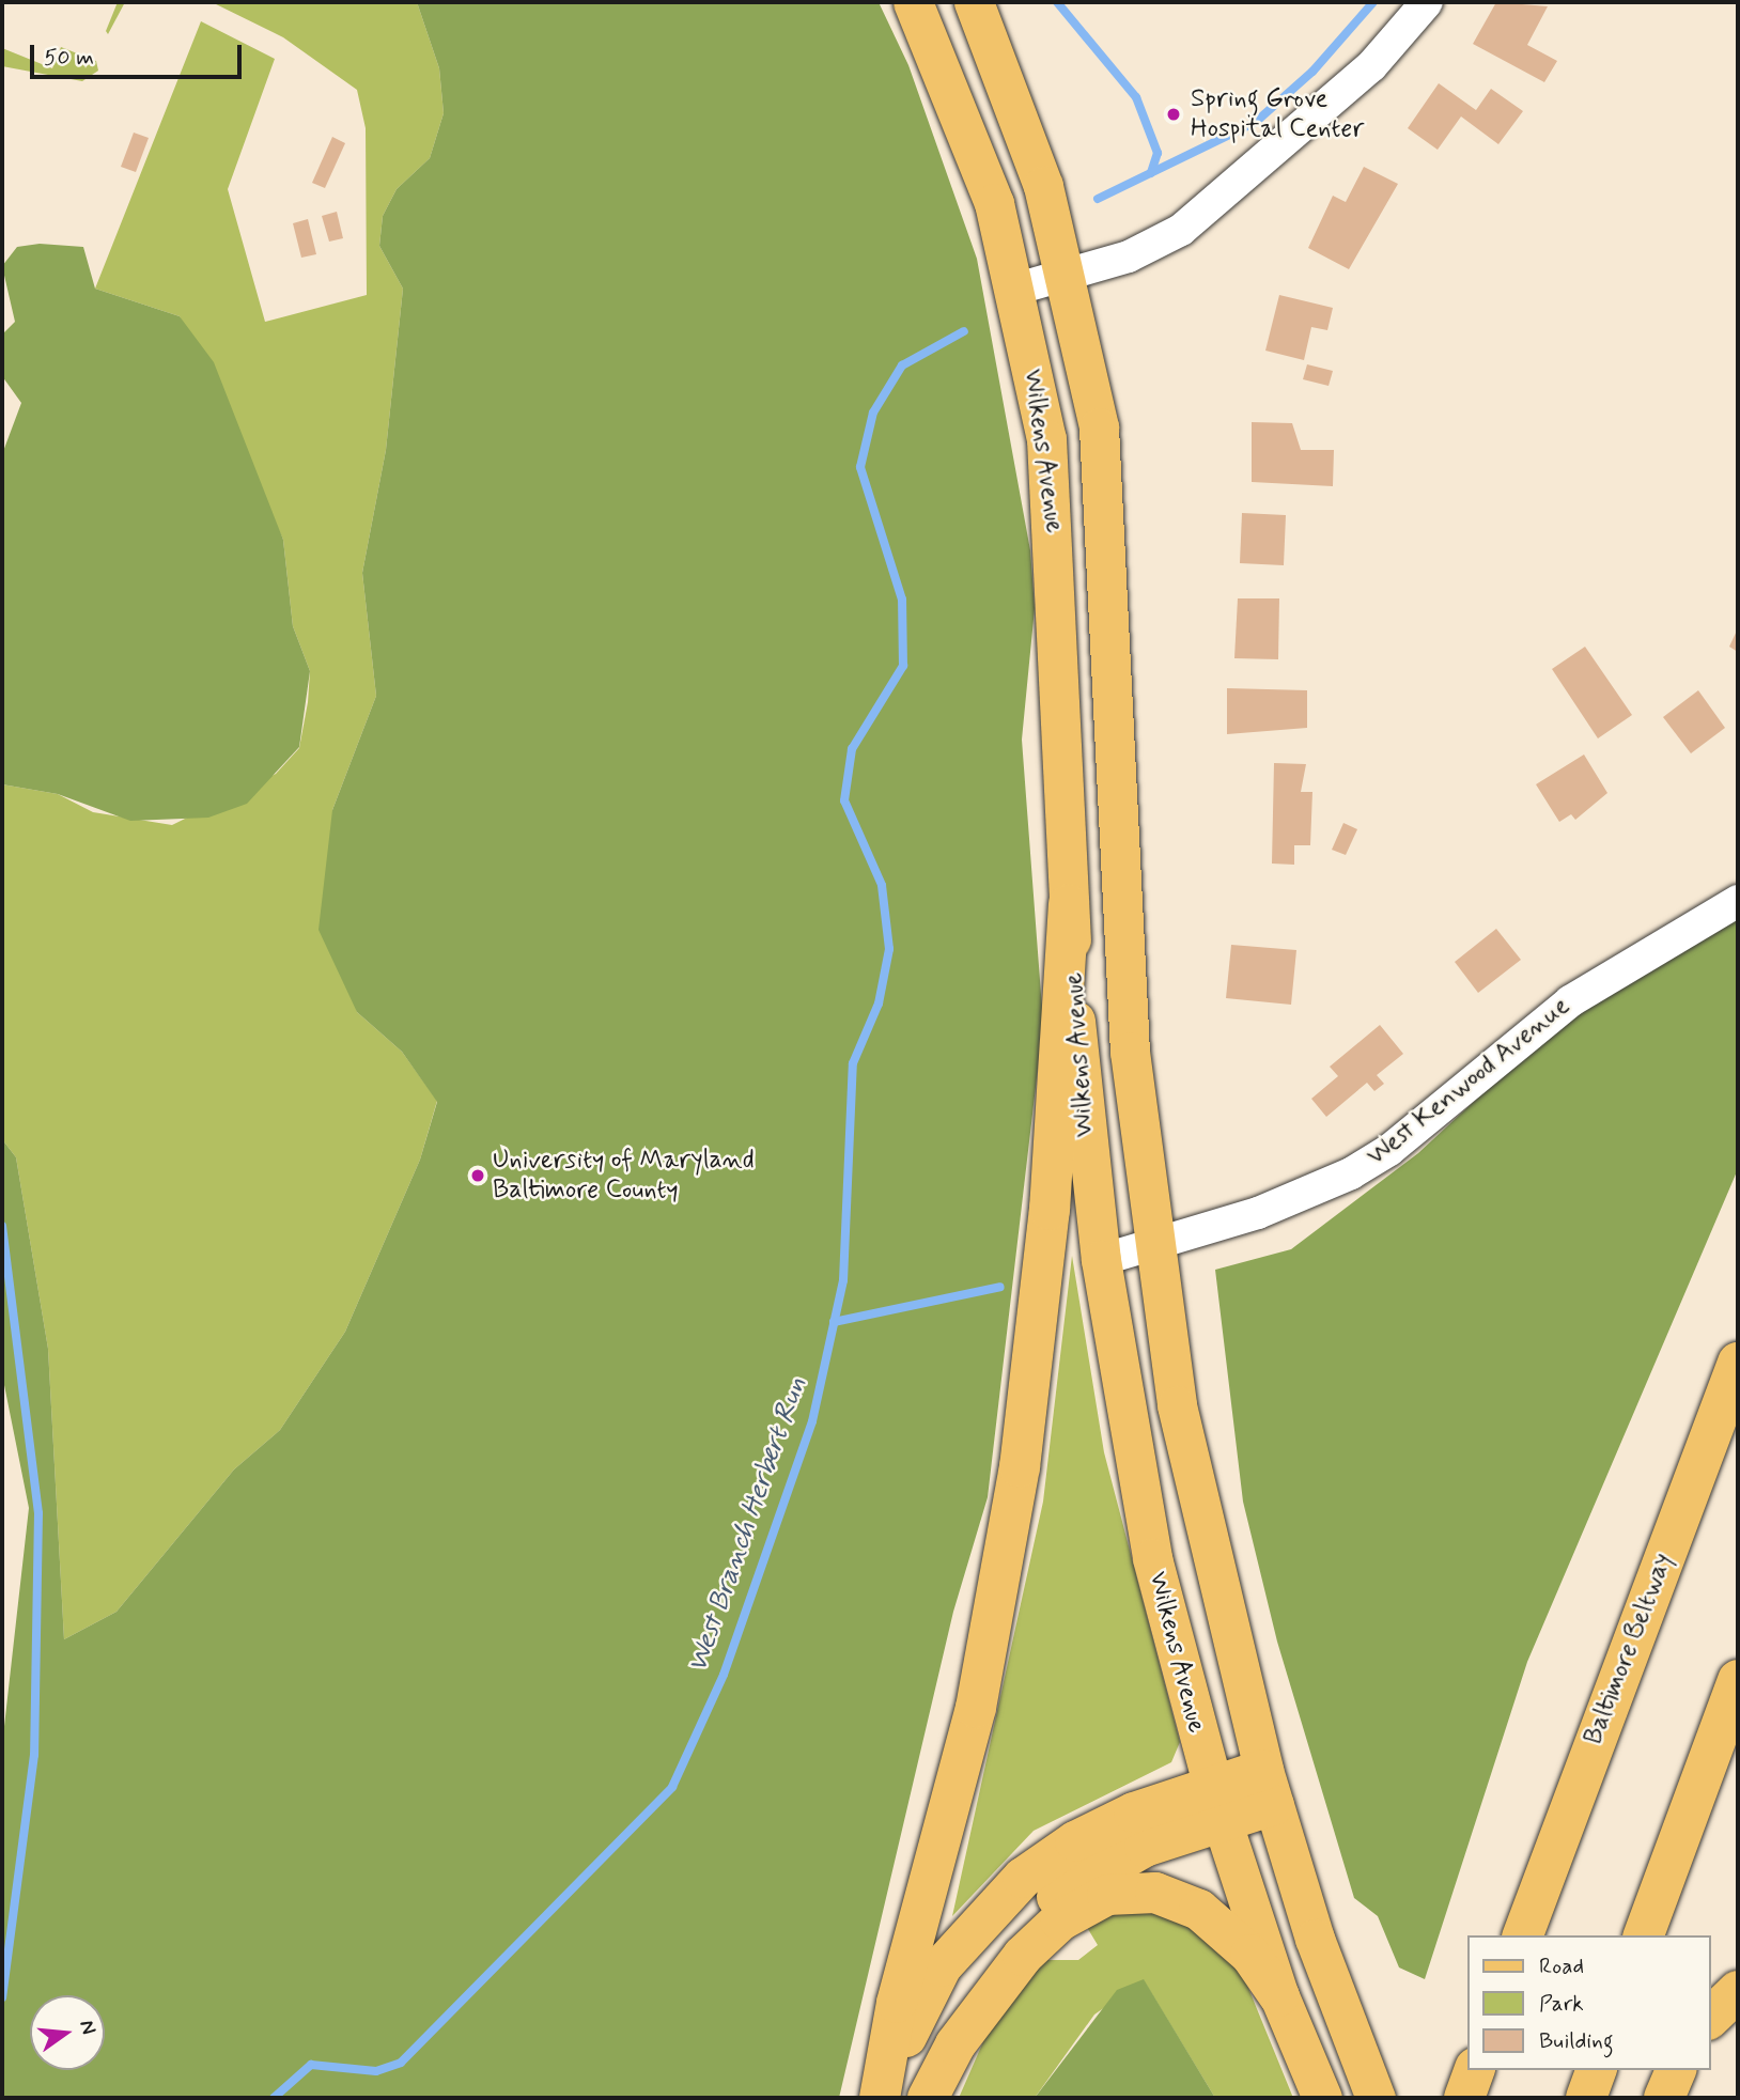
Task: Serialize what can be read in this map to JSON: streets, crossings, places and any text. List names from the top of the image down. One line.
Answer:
{"streets":{"highway":["Baltimore Beltway"],"main road":["Wilkens Avenue"],"street":["West Kenwood Avenue"]},"crossings":[["Wilkens Avenue","West Kenwood Avenue"]],"water":["West Branch Herbert Run"],"places":["Spring Grove Hospital Center","University of Maryland Baltimore County"],"legend":["Road","Park","Building"],"scale_bar":"50 m","north":"right"}
